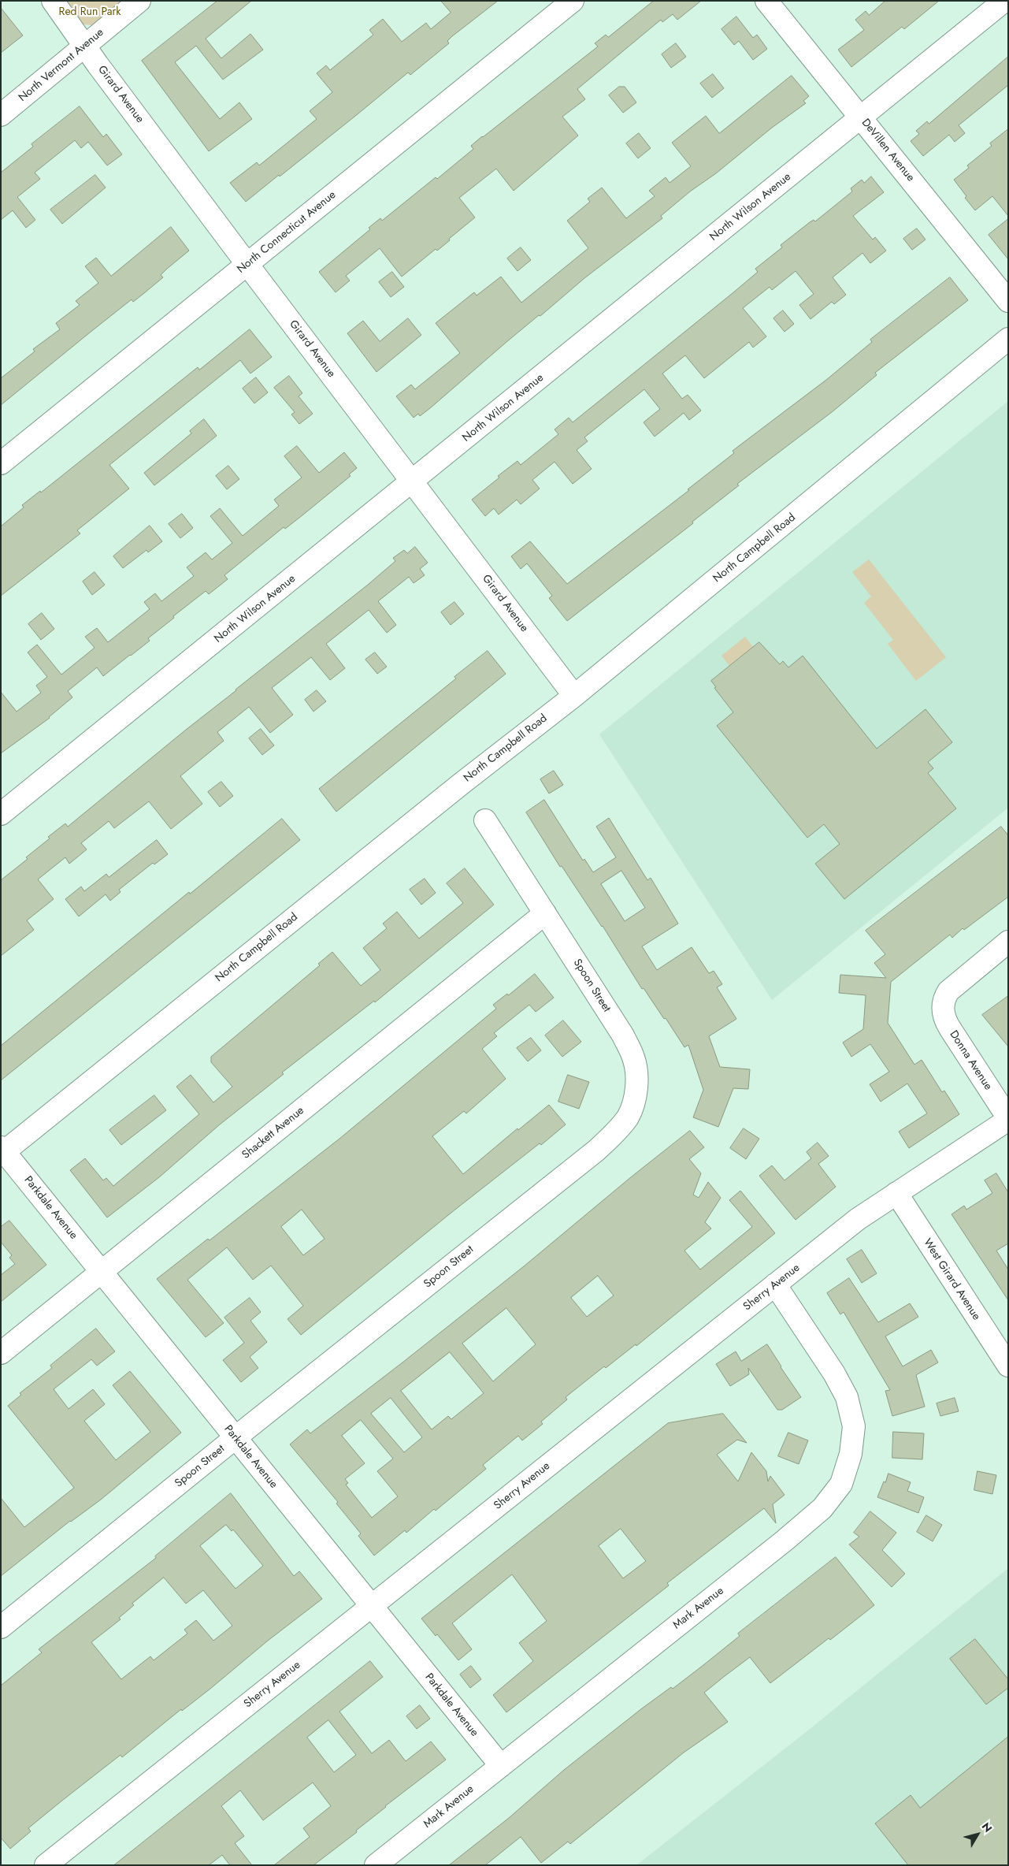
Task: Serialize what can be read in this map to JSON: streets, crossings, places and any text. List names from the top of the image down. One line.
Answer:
{"streets":{"street":["North Vermont Avenue","Girard Avenue","DeVillen Avenue","North Wilson Avenue","North Connecticut Avenue","North Campbell Road","Spoon Street","Donna Avenue","Shackett Avenue","Parkdale Avenue","West Girard Avenue","Sherry Avenue","Mark Avenue"]},"crossings":[["North Vermont Avenue","Girard Avenue"],["Girard Avenue","North Wilson Avenue"],["Girard Avenue","North Connecticut Avenue"],["Girard Avenue","North Campbell Road"],["DeVillen Avenue","North Wilson Avenue"],["North Campbell Road","Parkdale Avenue"],["Spoon Street","Shackett Avenue"],["Spoon Street","Parkdale Avenue"],["Donna Avenue","Sherry Avenue"],["Shackett Avenue","Parkdale Avenue"],["Parkdale Avenue","Sherry Avenue"],["Parkdale Avenue","Mark Avenue"],["West Girard Avenue","Sherry Avenue"],["Sherry Avenue","Mark Avenue"]],"parks":["Red Run Park"],"north":"top right"}
